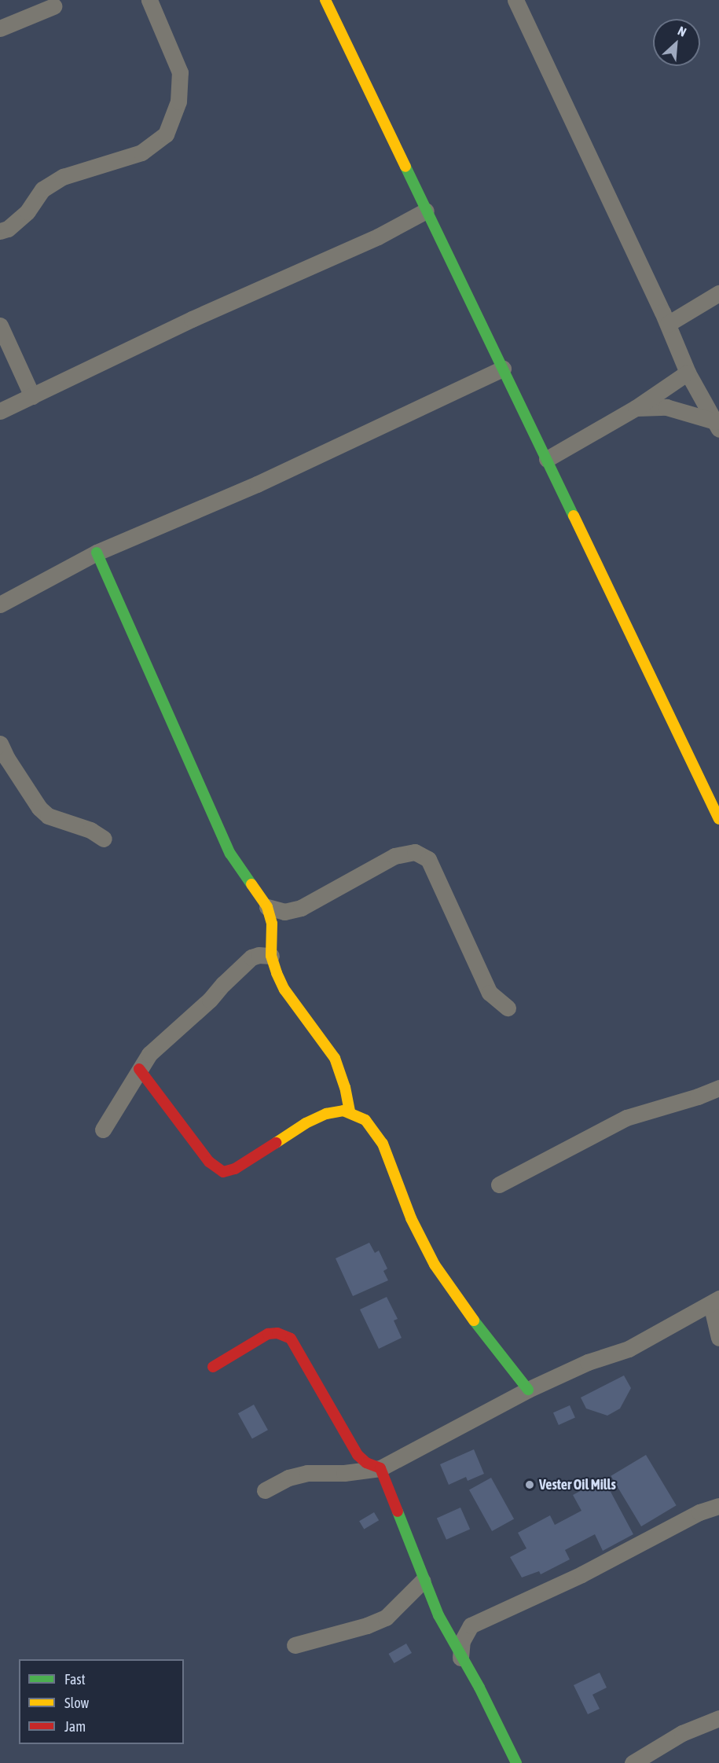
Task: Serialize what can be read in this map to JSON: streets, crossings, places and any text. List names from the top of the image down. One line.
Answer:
{"places":["Vester Oil Mills"],"legend":["Fast","Slow","Jam"],"north":"top right"}
